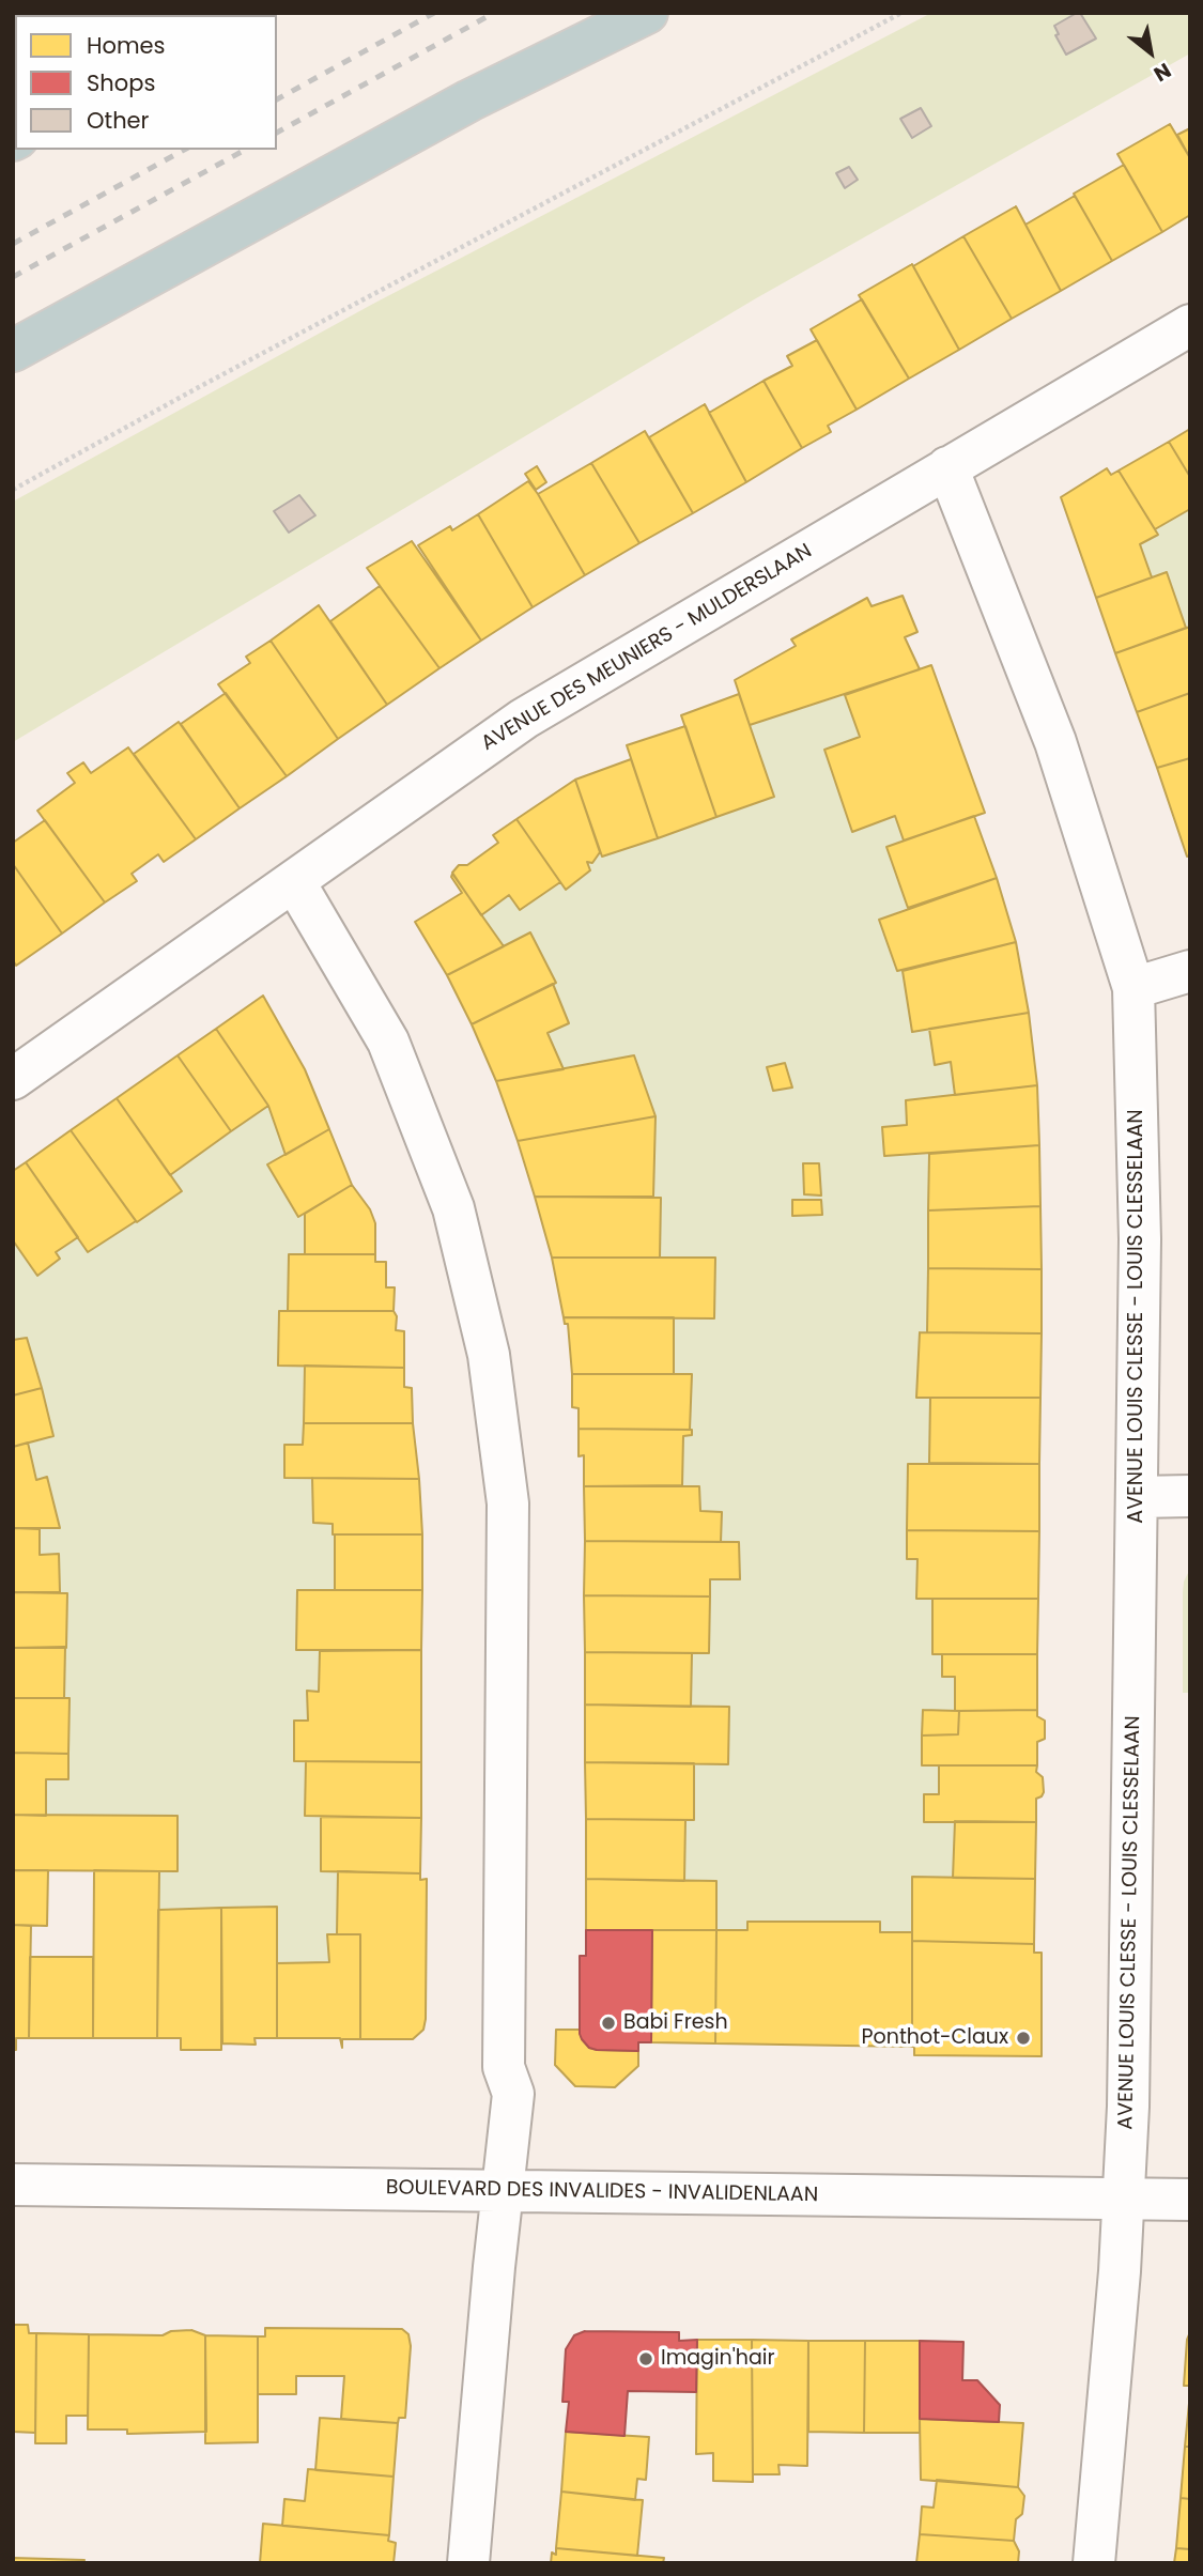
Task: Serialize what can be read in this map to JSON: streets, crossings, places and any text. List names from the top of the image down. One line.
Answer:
{"streets":{"street":["AVENUE DES MEUNIERS - MULDERSLAAN","AVENUE LOUIS CLESSE - LOUIS CLESSELAAN","BOULEVARD DES INVALIDES - INVALIDENLAAN"]},"crossings":[["AVENUE DES MEUNIERS - MULDERSLAAN","AVENUE LOUIS CLESSE - LOUIS CLESSELAAN"],["AVENUE LOUIS CLESSE - LOUIS CLESSELAAN","BOULEVARD DES INVALIDES - INVALIDENLAAN"]],"places":["Babi Fresh","Ponthot-Claux","Imagin'hair"],"legend":["Homes","Shops","Other"],"north":"bottom right"}
